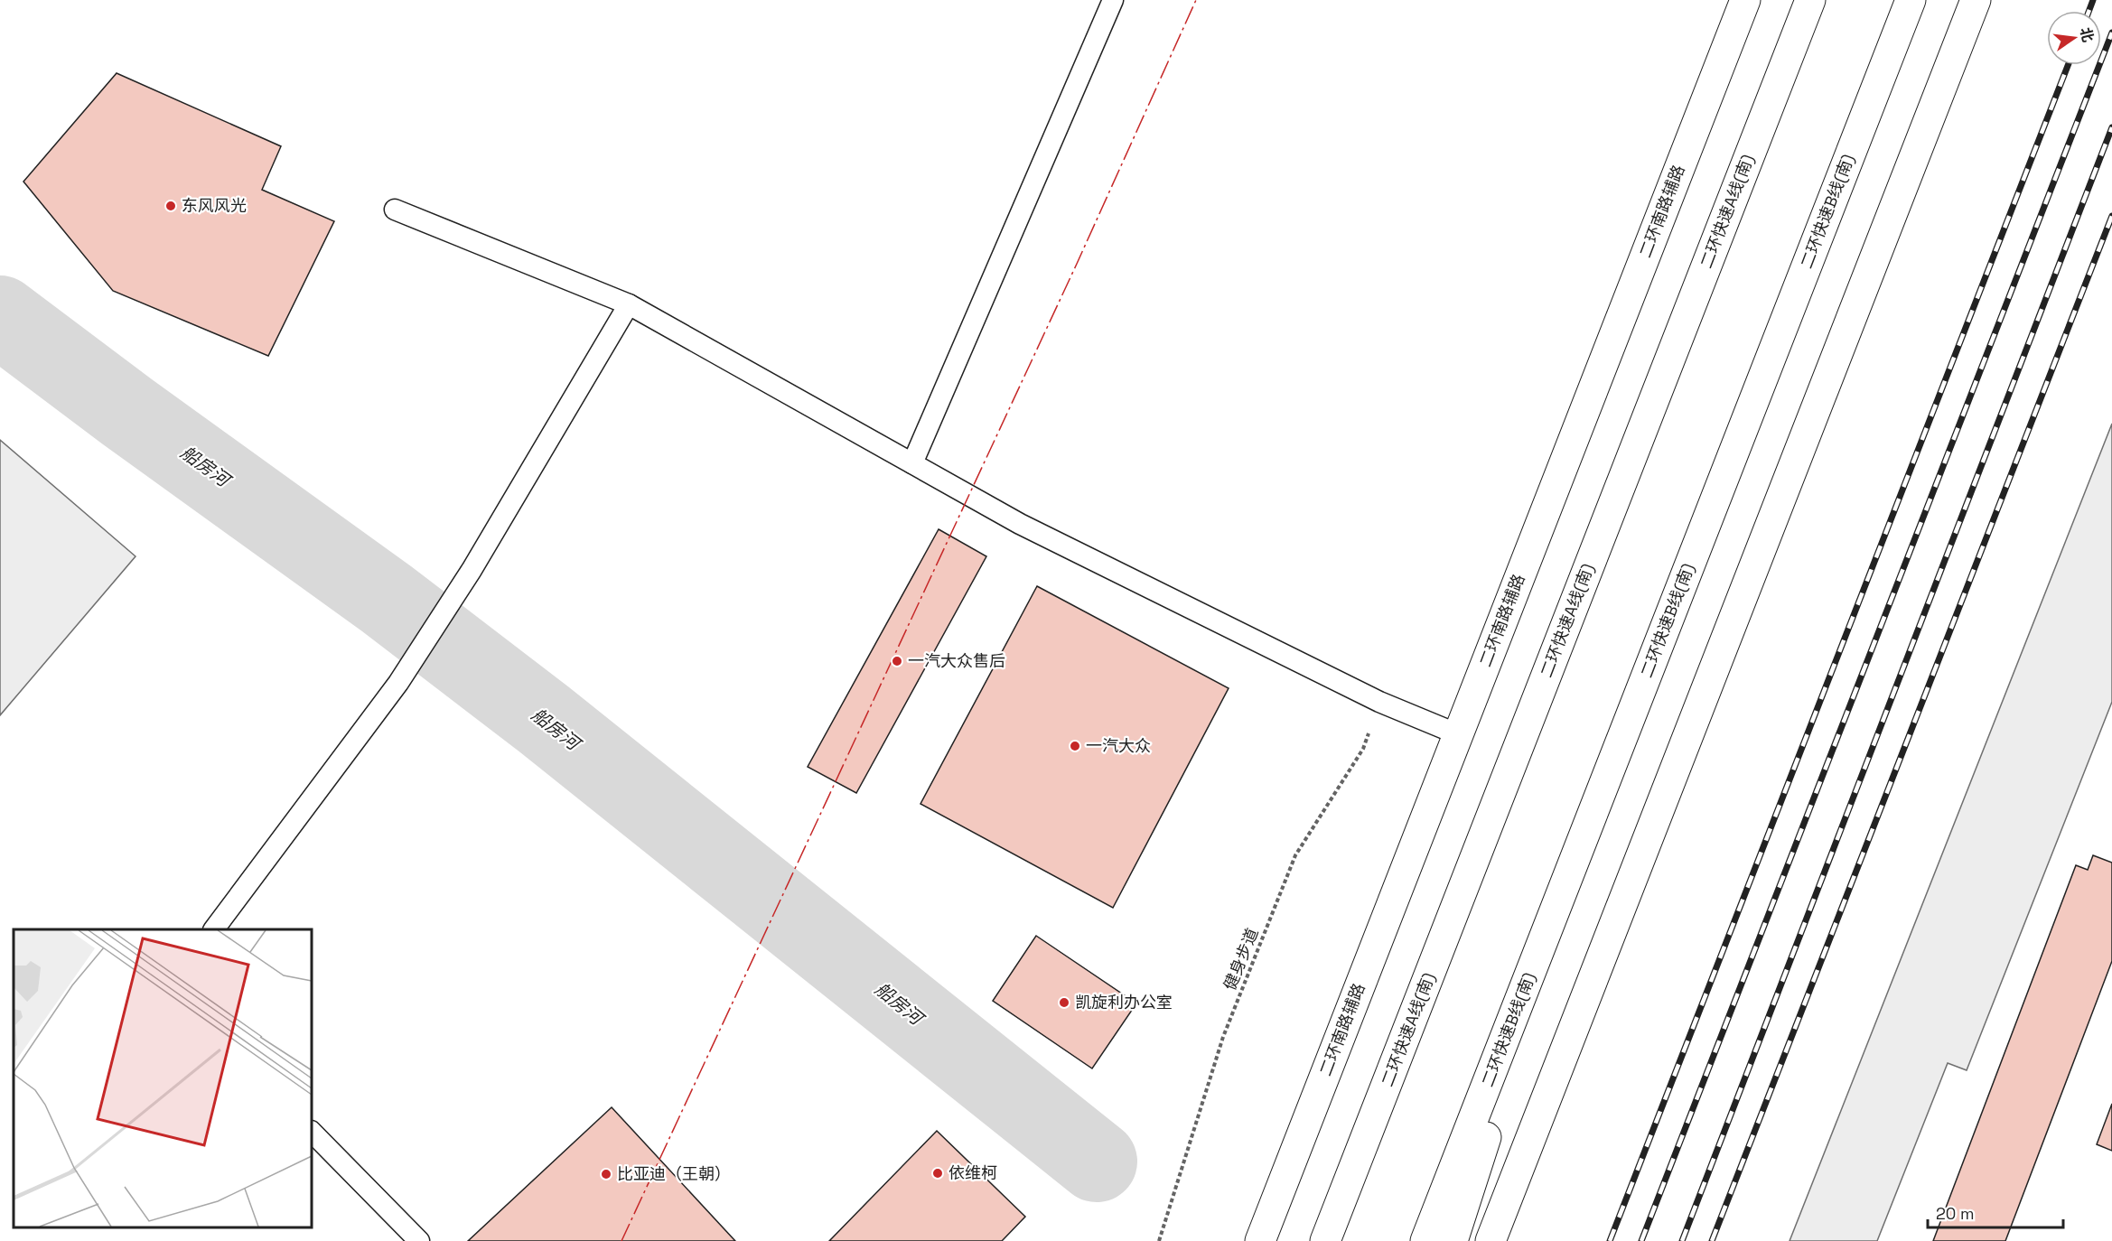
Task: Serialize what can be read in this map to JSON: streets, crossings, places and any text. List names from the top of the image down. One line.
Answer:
{"streets":{"main road":["二环南路辅路","二环快速A线(南)","二环快速B线(南)"],"path":["健身步道"]},"water":["船房河"],"places":["东风风光","一汽大众售后","一汽大众","凯旋利办公室","依维柯","比亚迪（王朝）"],"scale_bar":"20 m","north":"right"}
